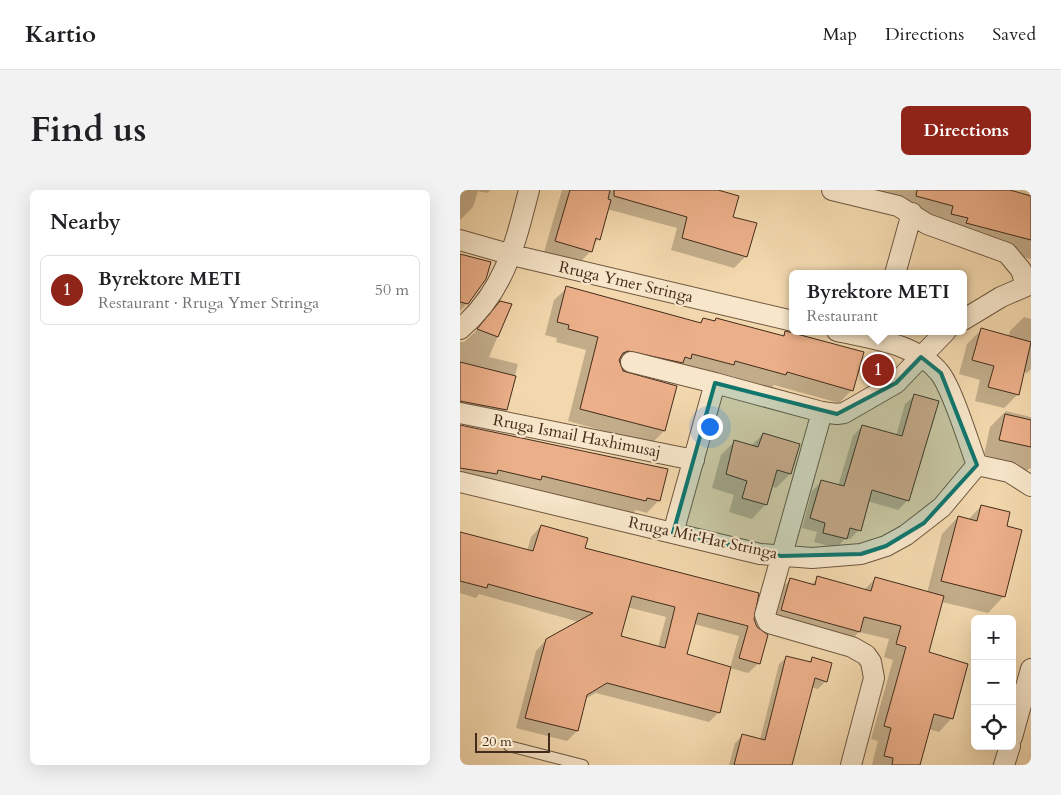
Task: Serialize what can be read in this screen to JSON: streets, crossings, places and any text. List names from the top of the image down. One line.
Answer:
{"streets":{"street":["Rruga Ymer Stringa","Rruga Ismail Haxhimusaj","Rruga Mit'Hat Stringa"]},"scale_bar":"20 m","page":{"header":"Kartio","nav":["Map","Directions","Saved"],"title":"Find us","buttons":"Directions","heading":"Nearby","list":[{"mark":"1","name":"Byrektore METI","note":"Restaurant · Rruga Ymer Stringa","value":"50 m"}],"popup":["Byrektore METI","Restaurant"],"pins":"1","map_buttons":["+","−"],"scale":"20 m"}}
